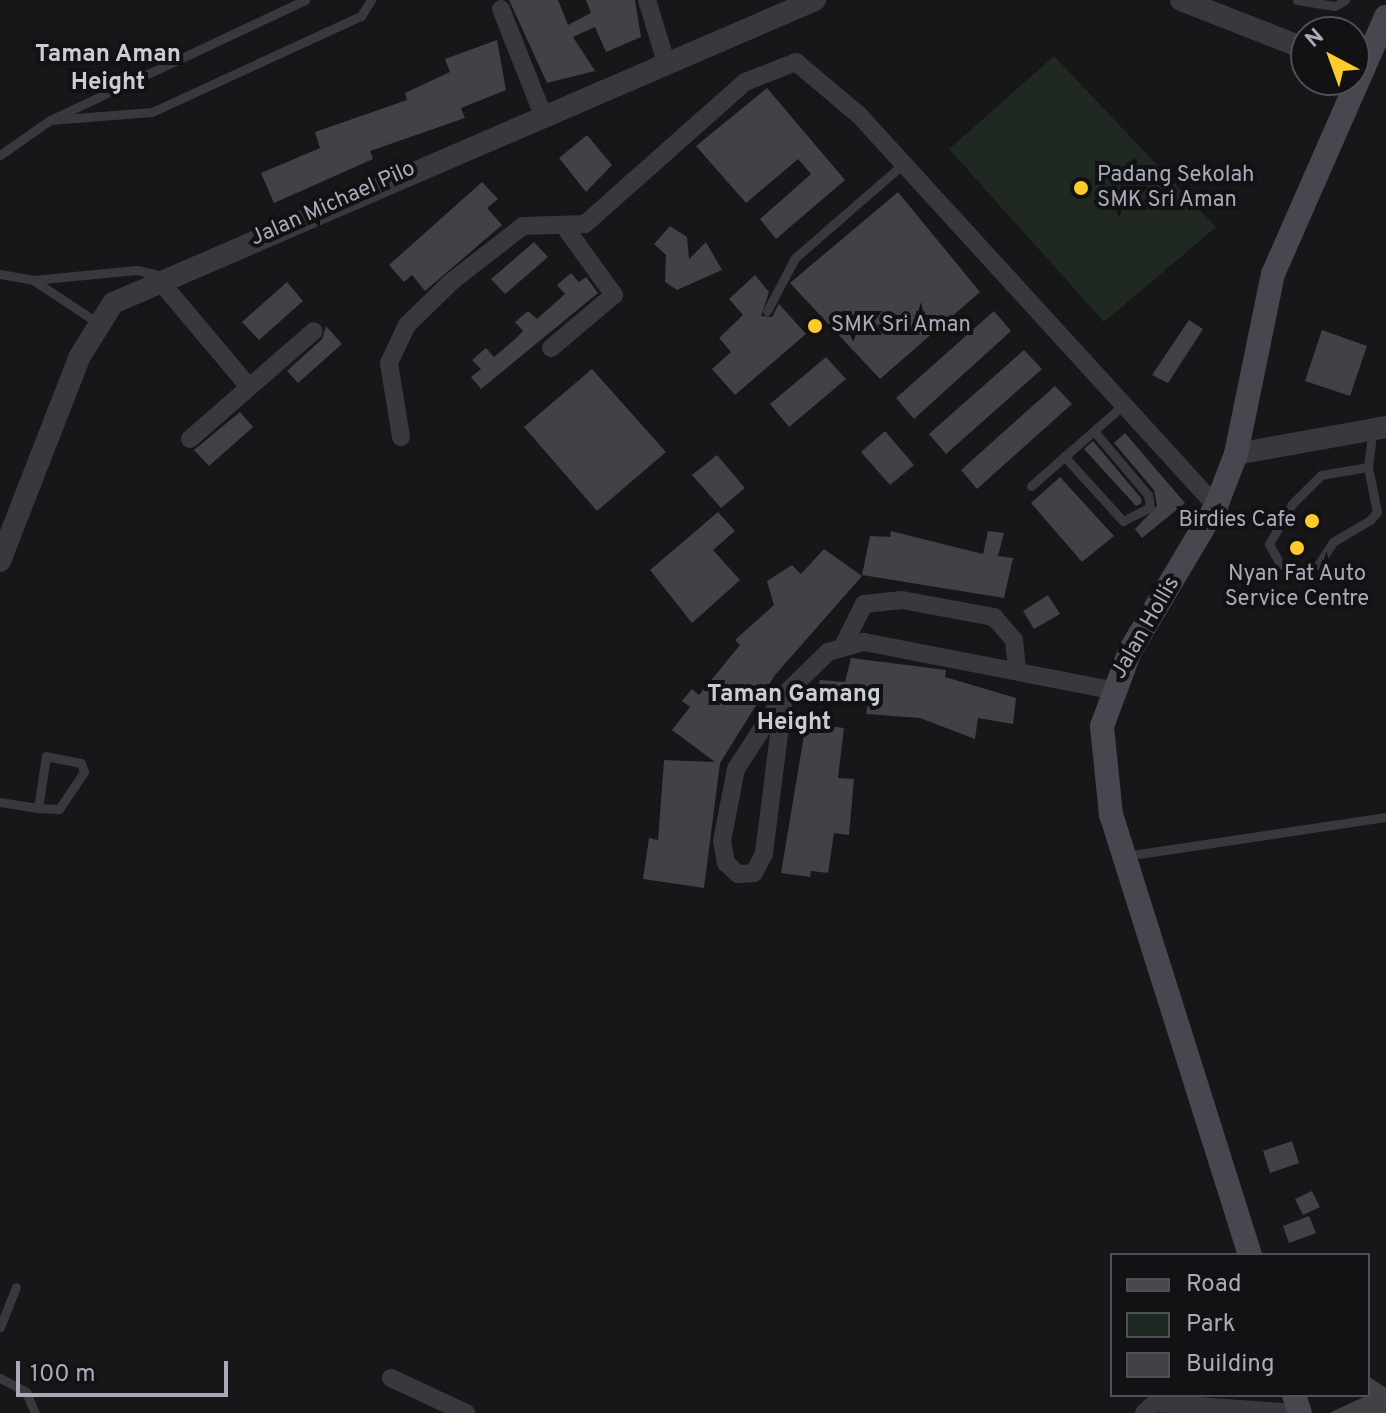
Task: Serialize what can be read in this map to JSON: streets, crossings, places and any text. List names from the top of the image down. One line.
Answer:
{"streets":{"main road":["Jalan Hollis"],"street":["Jalan Michael Pilo"]},"districts":["Taman Aman Height","Taman Gamang Height"],"places":["Padang Sekolah SMK Sri Aman","SMK Sri Aman","Birdies Cafe","Nyan Fat Auto Service Centre"],"legend":["Road","Park","Building"],"scale_bar":"100 m","north":"top left"}
